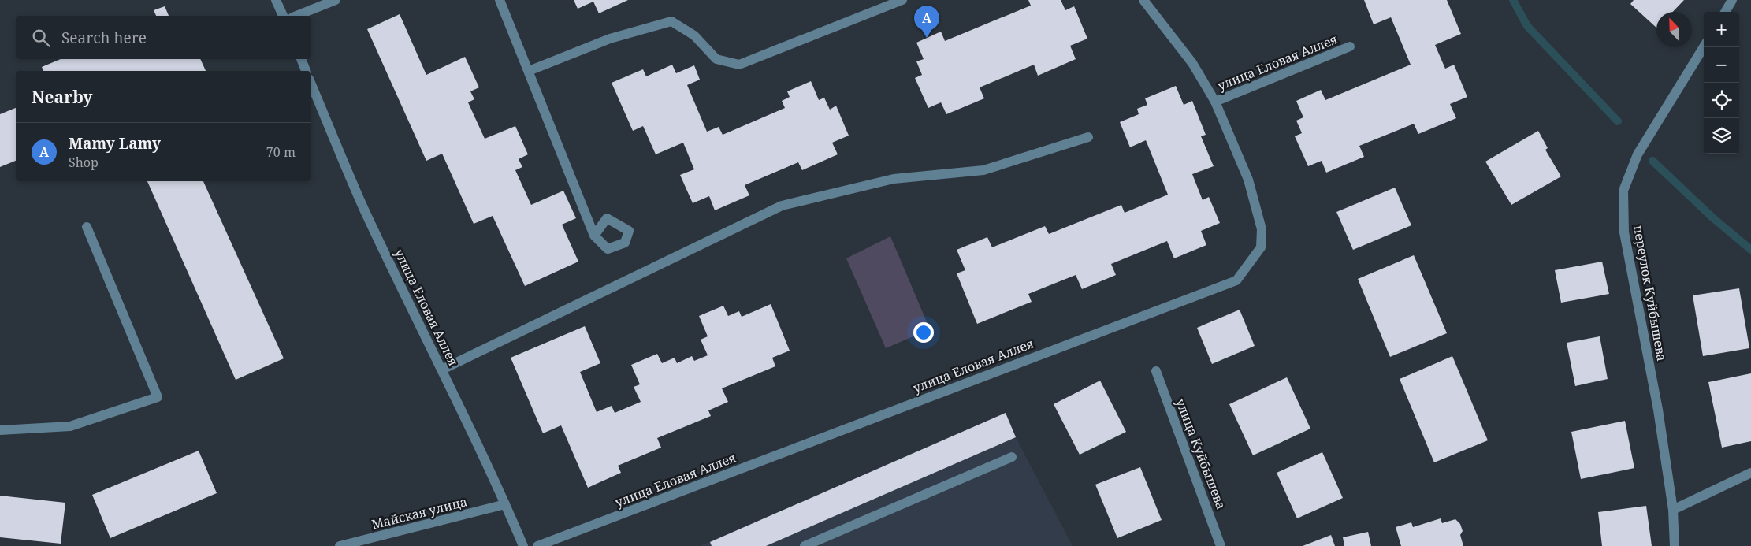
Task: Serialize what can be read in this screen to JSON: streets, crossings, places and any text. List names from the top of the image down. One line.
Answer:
{"streets":{"street":["улица Еловая Аллея","переулок Куйбышева","улица Куйбышева","Майская улица"]},"crossings":[["улица Еловая Аллея","Майская улица"]],"north":"top left","page":{"pins":"A","map_buttons":["+","−"],"search":"Search here","heading":"Nearby","list":[{"mark":"A","name":"Mamy Lamy","note":"Shop","value":"70 m"}]}}
